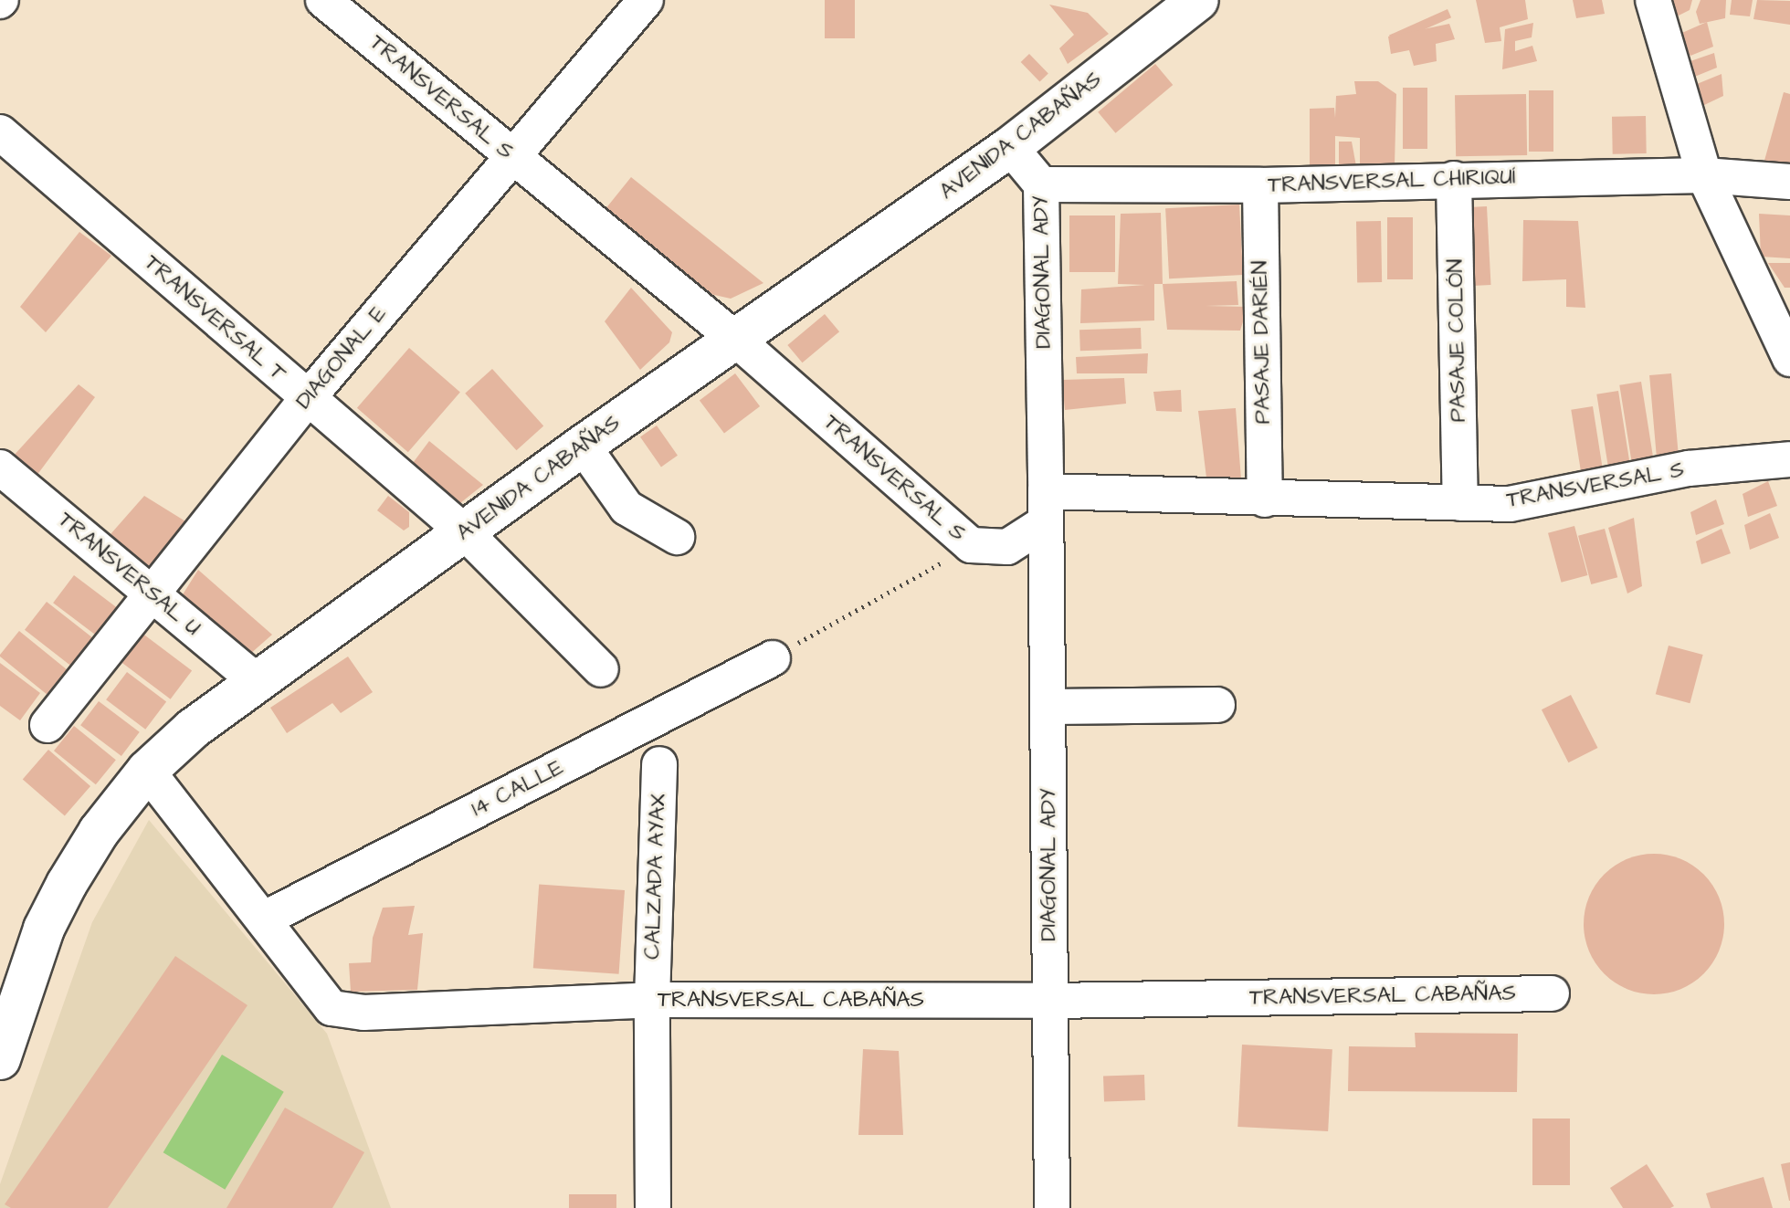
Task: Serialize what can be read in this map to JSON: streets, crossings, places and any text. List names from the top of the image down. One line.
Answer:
{"streets":{"street":["TRANSVERSAL S","AVENIDA CABAÑAS","TRANSVERSAL CHIRIQUÍ","DIAGONAL ADY","TRANSVERSAL T","PASAJE COLÓN","PASAJE DARIÉN","DIAGONAL E","TRANSVERSAL U","14 CALLE","CALZADA AYAX","TRANSVERSAL CABAÑAS"]},"crossings":[["TRANSVERSAL S","AVENIDA CABAÑAS"],["TRANSVERSAL S","DIAGONAL ADY"],["TRANSVERSAL S","PASAJE COLÓN"],["TRANSVERSAL S","PASAJE DARIÉN"],["TRANSVERSAL S","DIAGONAL E"],["AVENIDA CABAÑAS","TRANSVERSAL T"],["AVENIDA CABAÑAS","TRANSVERSAL U"],["AVENIDA CABAÑAS","TRANSVERSAL CABAÑAS"],["TRANSVERSAL CHIRIQUÍ","DIAGONAL ADY"],["TRANSVERSAL CHIRIQUÍ","PASAJE COLÓN"],["TRANSVERSAL CHIRIQUÍ","PASAJE DARIÉN"],["DIAGONAL ADY","TRANSVERSAL CABAÑAS"],["TRANSVERSAL T","DIAGONAL E"],["DIAGONAL E","TRANSVERSAL U"],["14 CALLE","TRANSVERSAL CABAÑAS"],["CALZADA AYAX","TRANSVERSAL CABAÑAS"]]}
